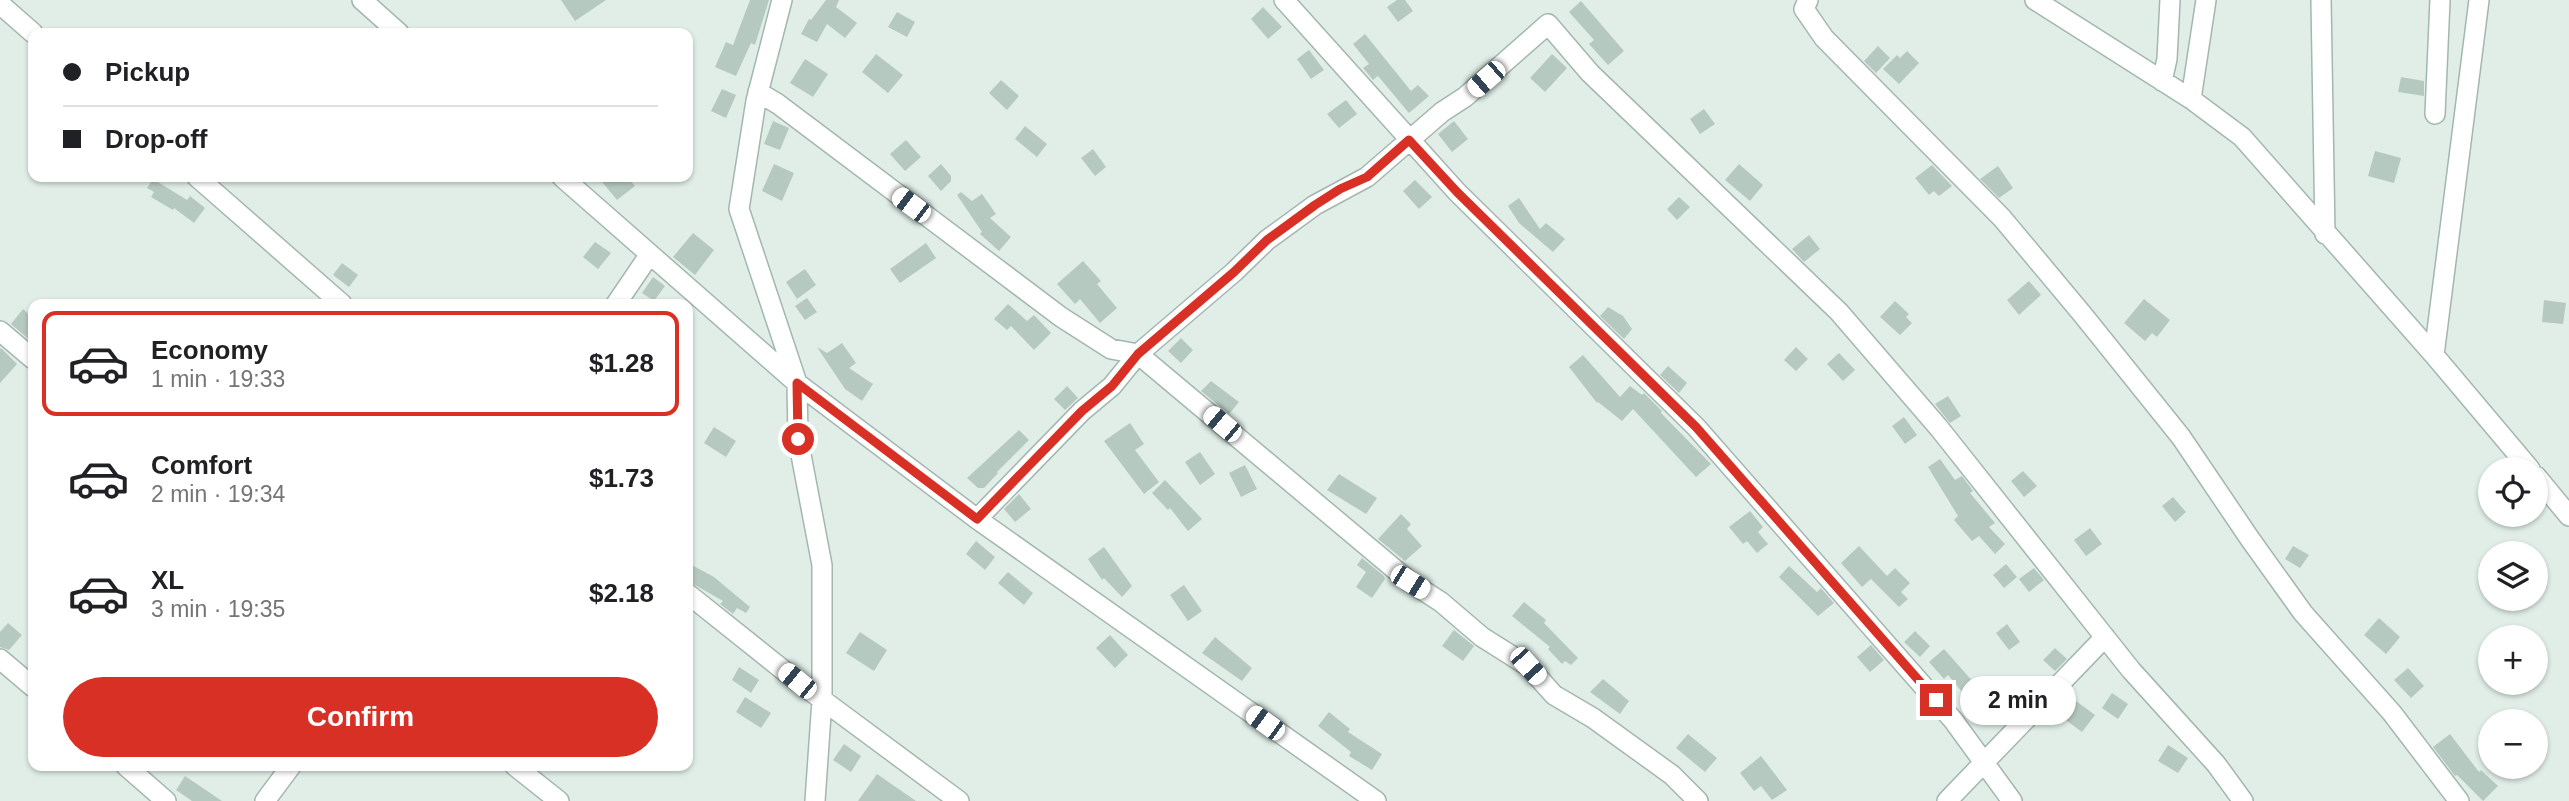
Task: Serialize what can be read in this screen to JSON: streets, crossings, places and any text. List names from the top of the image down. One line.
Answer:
{"page":{"banner":["Pickup","Drop-off"],"list":[{"name":"Economy","note":"1 min · 19:33","value":"$1.28"},{"name":"Comfort","note":"2 min · 19:34","value":"$1.73"},{"name":"XL","note":"3 min · 19:35","value":"$2.18"}],"map_buttons":["+","−"],"buttons":"Confirm","bubble":"2 min"}}
